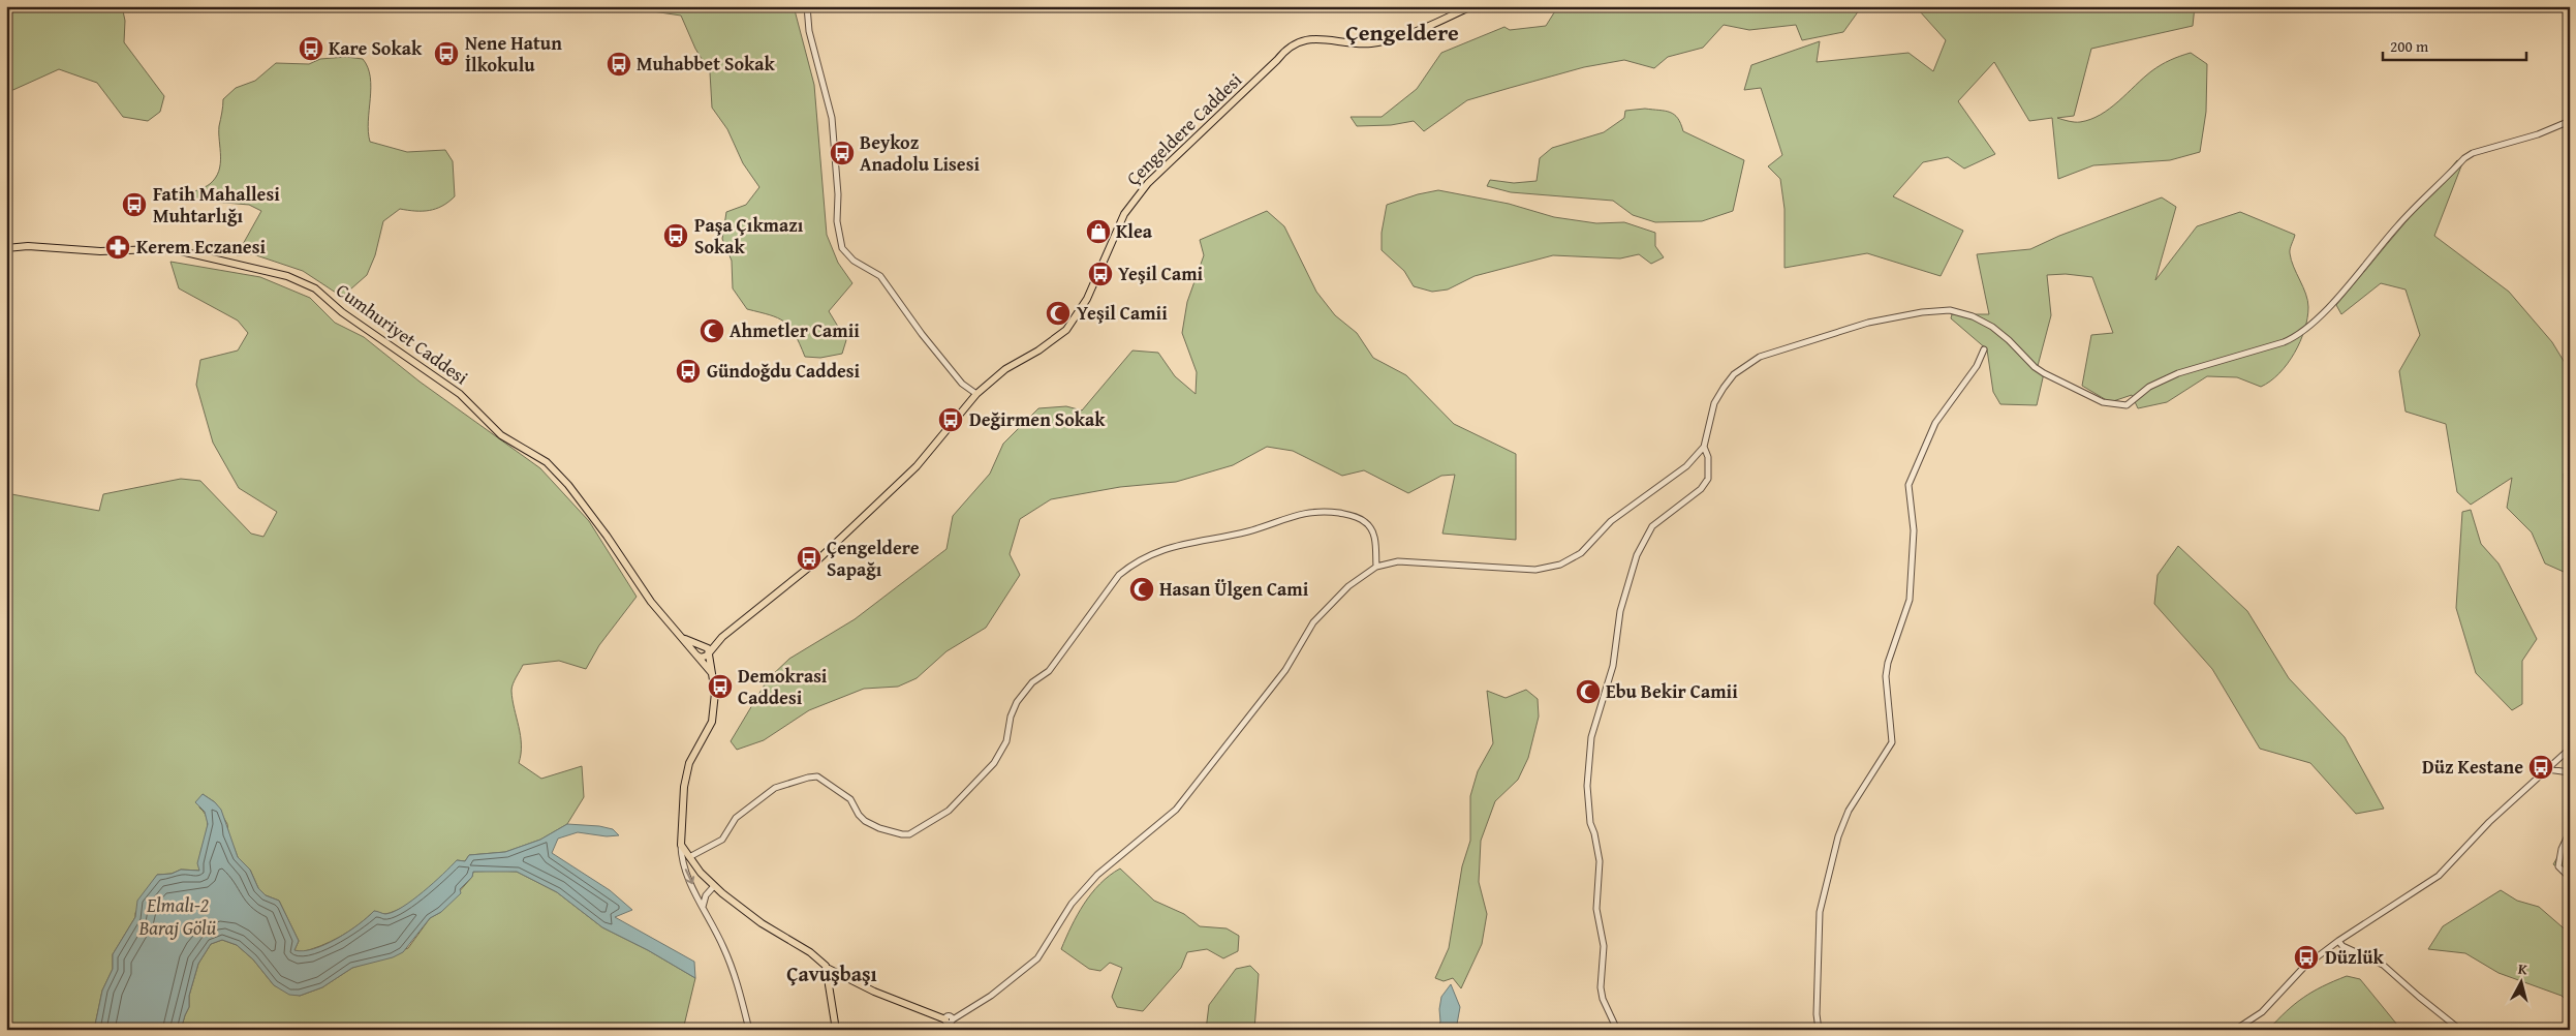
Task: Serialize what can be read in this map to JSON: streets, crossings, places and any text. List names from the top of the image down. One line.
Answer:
{"streets":{"main road":["Çengeldere Caddesi","Cumhuriyet Caddesi"]},"districts":["Çengeldere","Çavuşbaşı"],"water":["Elmalı-2 Baraj Gölü"],"places":{"bus stop":["Kare Sokak","Nene Hatun İlkokulu","Muhabbet Sokak","Beykoz Anadolu Lisesi","Fatih Mahallesi Muhtarlığı","Paşa Çıkmazı Sokak","Yeşil Cami","Gündoğdu Caddesi","Değirmen Sokak","Çengeldere Sapağı","Demokrasi Caddesi","Düz Kestane","Düzlük"],"shop":["Klea"],"pharmacy":["Kerem Eczanesi"],"mosque":["Yeşil Camii","Ahmetler Camii","Hasan Ülgen Cami","Ebu Bekir Camii"]},"scale_bar":"200 m","north":"top"}
